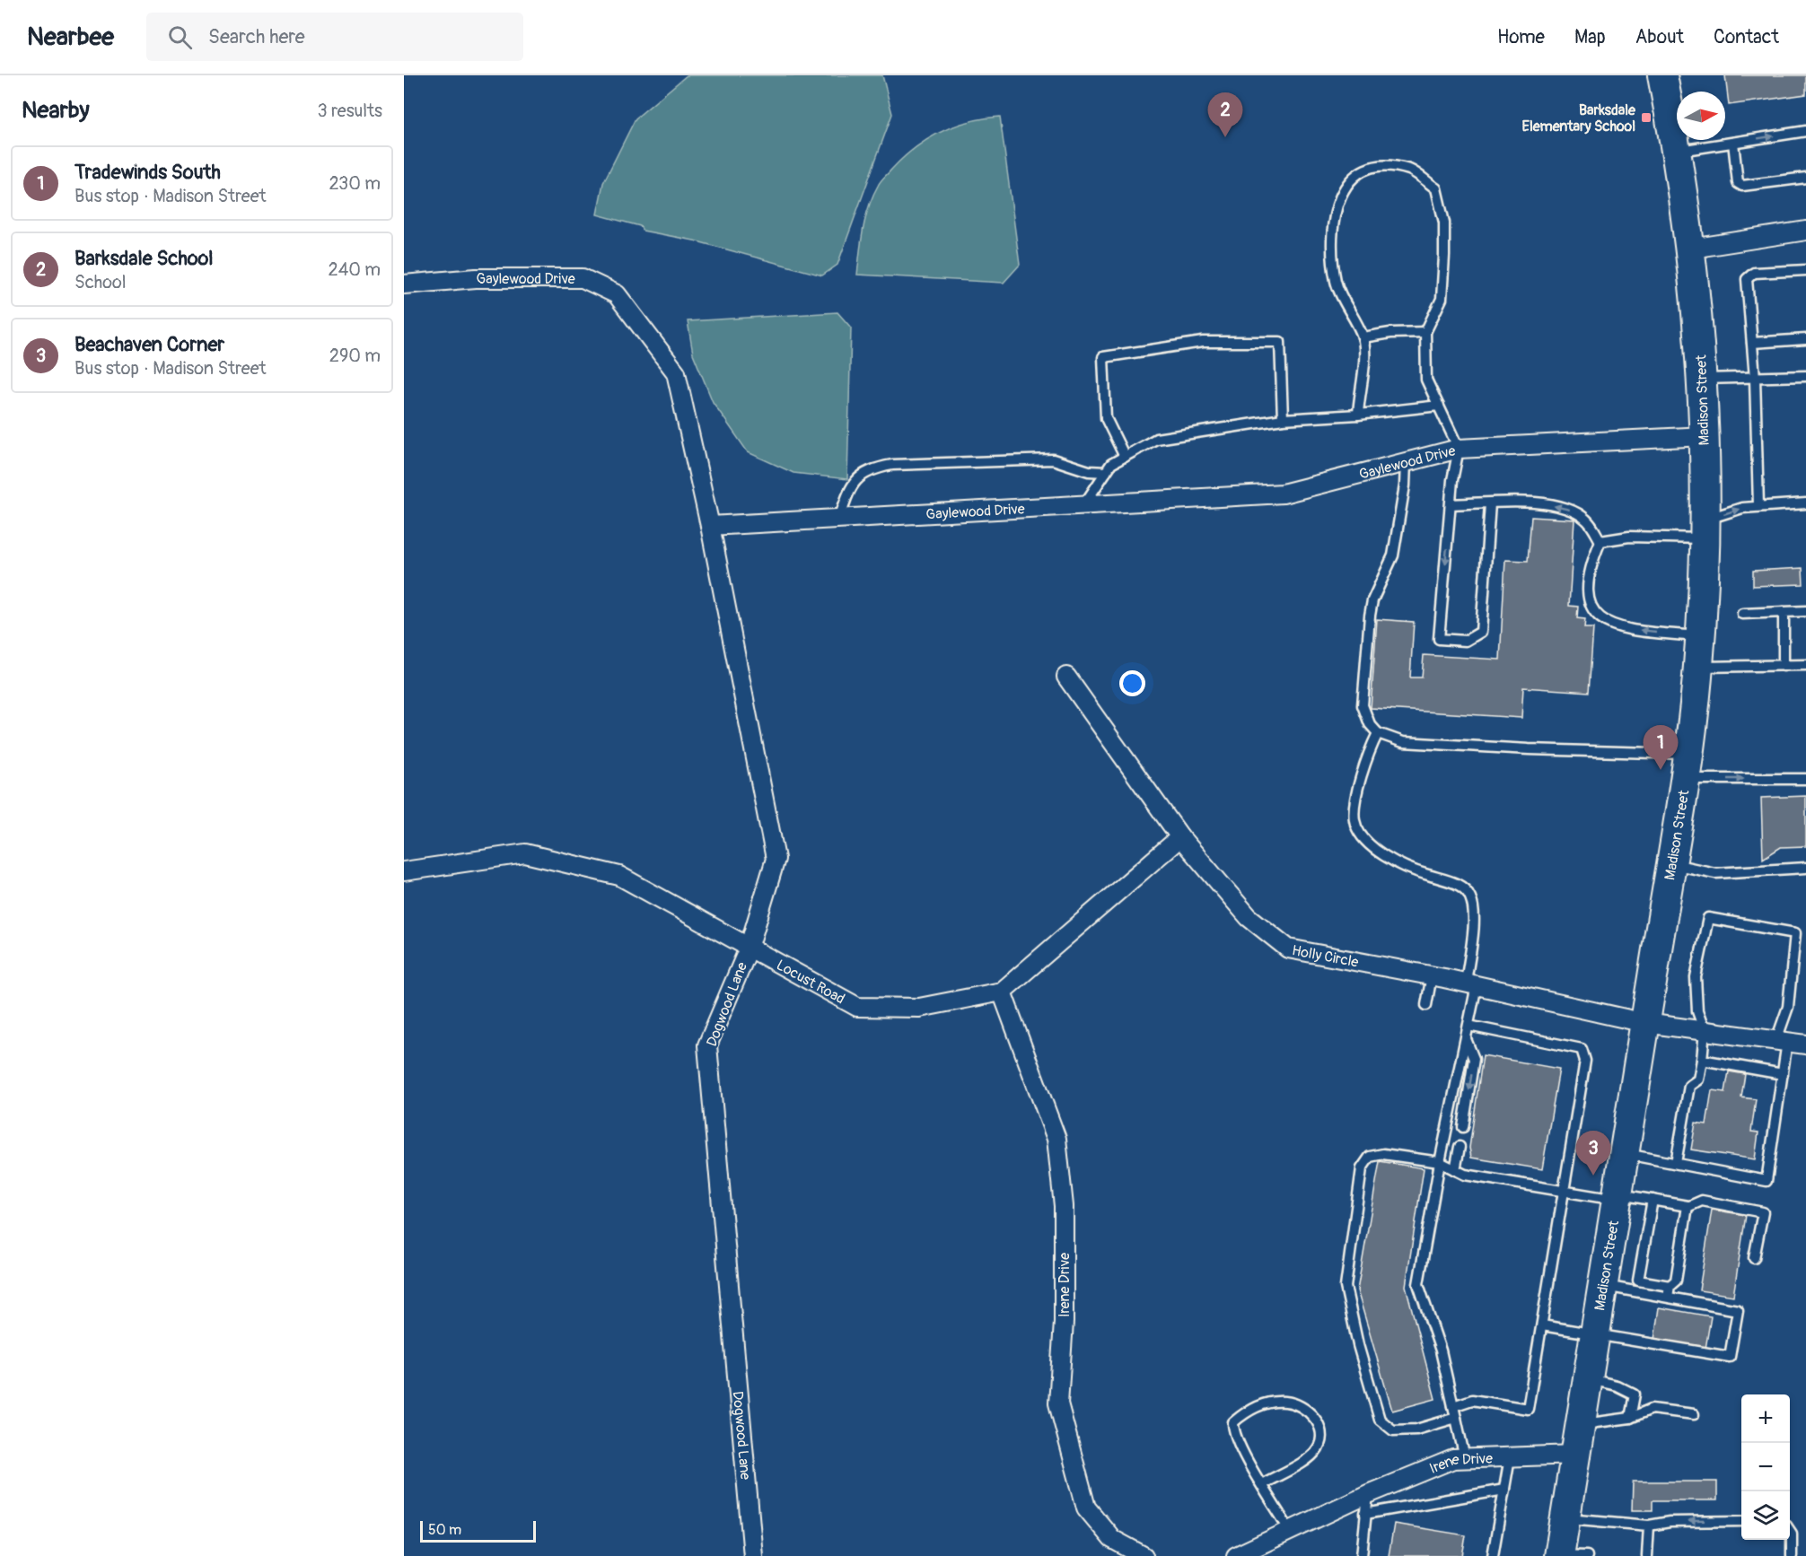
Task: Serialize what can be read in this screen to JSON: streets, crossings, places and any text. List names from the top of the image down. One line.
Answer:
{"streets":{"main road":["Madison Street"],"street":["Gaylewood Drive","Holly Circle","Locust Road","Dogwood Lane","Irene Drive"]},"crossings":[["Gaylewood Drive","Madison Street"],["Gaylewood Drive","Dogwood Lane"],["Madison Street","Holly Circle"],["Madison Street","Irene Drive"],["Locust Road","Dogwood Lane"],["Locust Road","Irene Drive"]],"places":{"transit":["Barksdale Elementary School"]},"scale_bar":"50 m","north":"right","page":{"header":"Nearbee","search":"Search here","nav":["Home","Map","About","Contact"],"heading":["Nearby","3 results"],"pins":["2","1","3"],"list":[{"mark":"1","name":"Tradewinds South","note":"Bus stop · Madison Street","value":"230 m"},{"mark":"2","name":"Barksdale School","note":"School","value":"240 m"},{"mark":"3","name":"Beachaven Corner","note":"Bus stop · Madison Street","value":"290 m"}],"map_buttons":["+","−"],"scale":"50 m"}}
